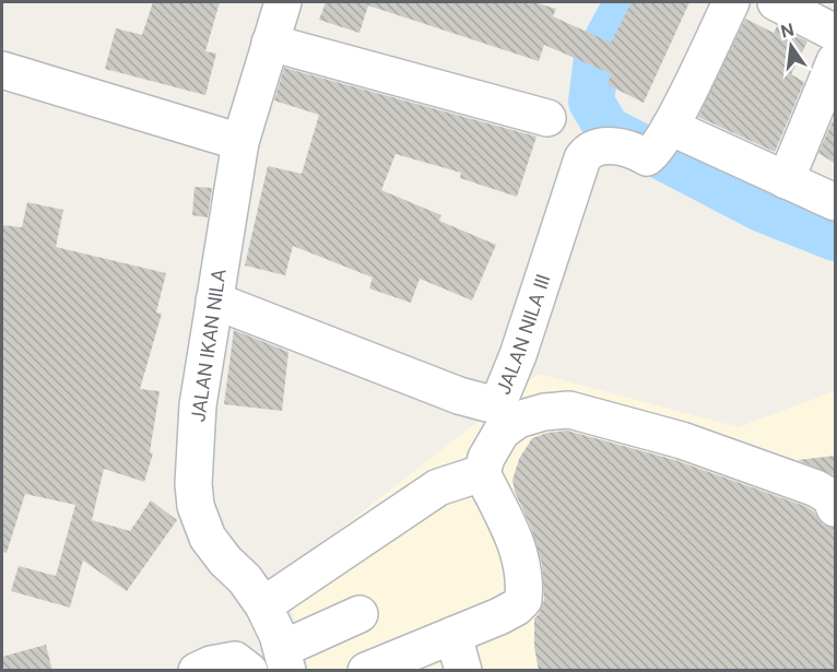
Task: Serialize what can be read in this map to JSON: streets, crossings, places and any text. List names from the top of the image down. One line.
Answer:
{"streets":{"street":["JALAN NILA III","JALAN IKAN NILA"]},"crossings":[["JALAN NILA III","JALAN IKAN NILA"]],"north":"top"}
